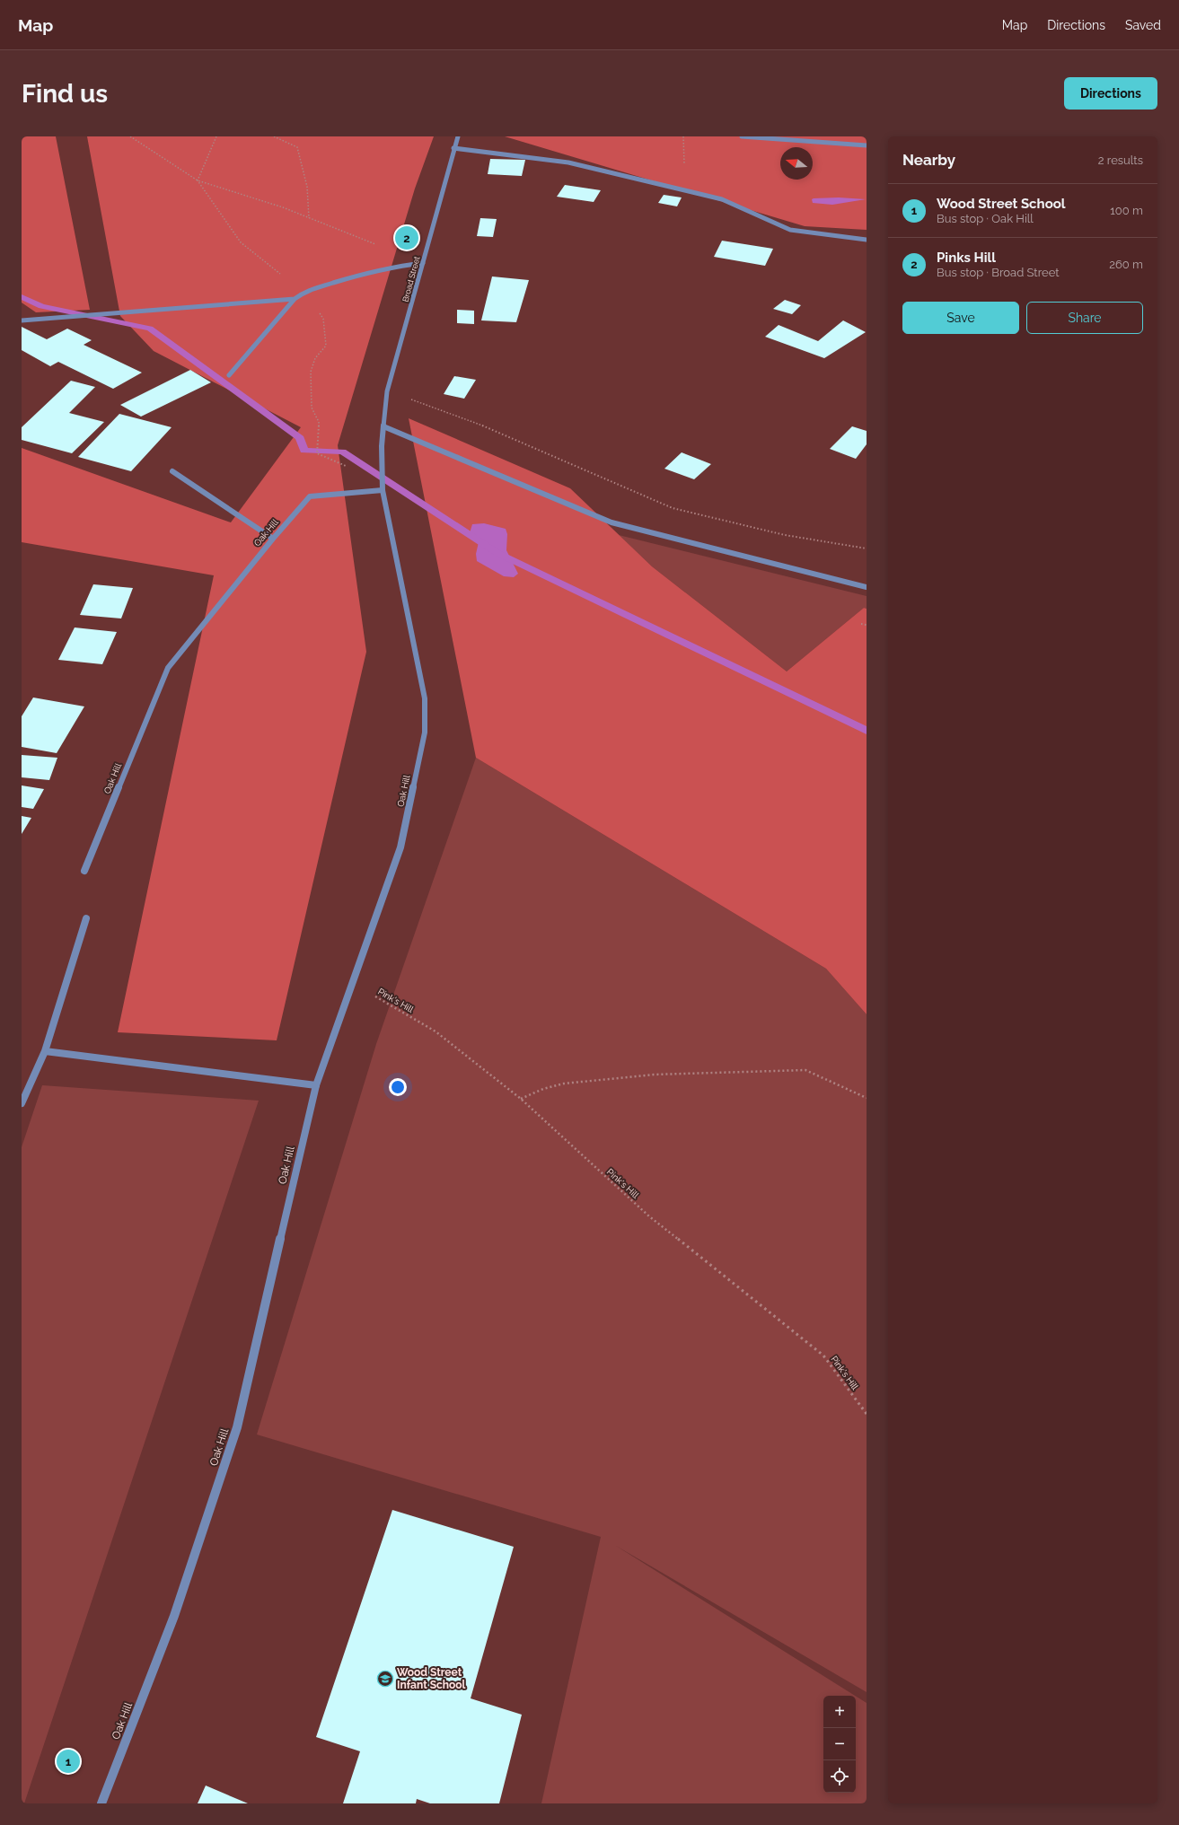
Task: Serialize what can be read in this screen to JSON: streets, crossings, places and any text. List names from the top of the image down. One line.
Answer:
{"streets":{"street":["Broad Street","Oak Hill"],"path":["Pink's Hill"]},"crossings":[["Broad Street","Oak Hill"],["Oak Hill","Pink's Hill"]],"places":{"school or university":["Wood Street Infant School"]},"north":"left","page":{"header":"Map","nav":["Map","Directions","Saved"],"buttons":["Directions",["Save","Share"]],"title":"Find us","heading":["Nearby","2 results"],"list":[{"mark":"1","name":"Wood Street School","note":"Bus stop · Oak Hill","value":"100 m"},{"mark":"2","name":"Pinks Hill","note":"Bus stop · Broad Street","value":"260 m"}],"pins":["2","1"],"map_buttons":["+","−"]}}
